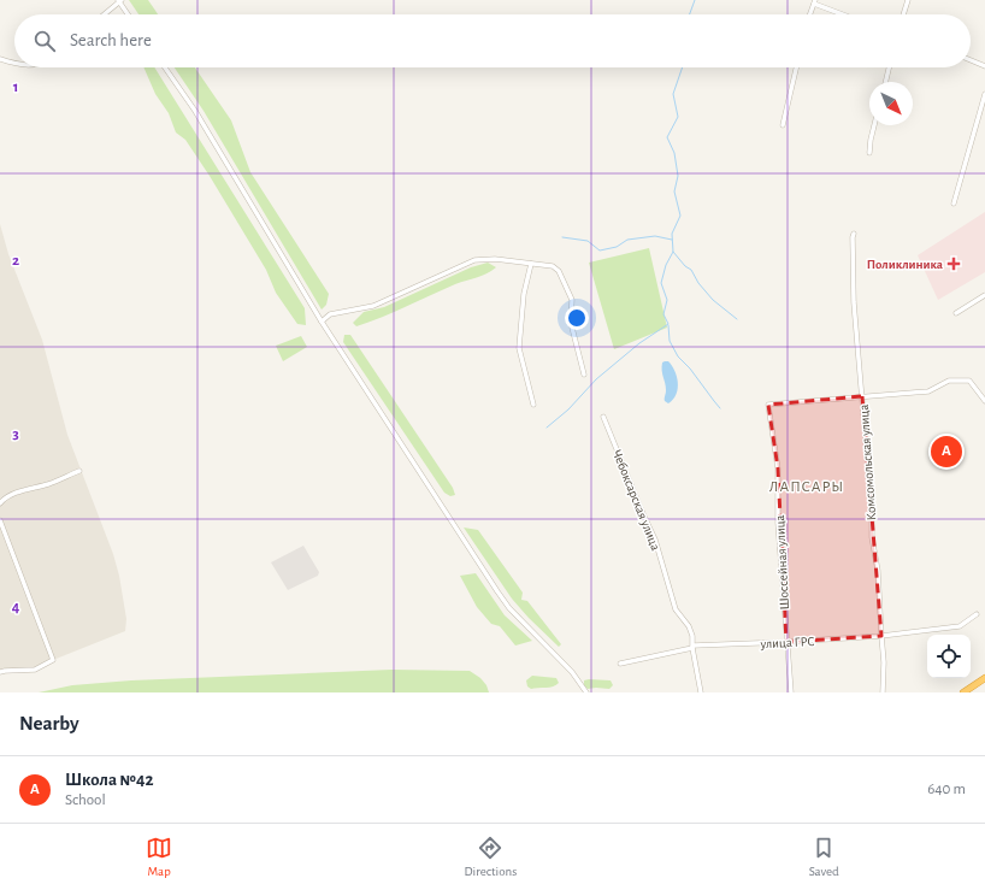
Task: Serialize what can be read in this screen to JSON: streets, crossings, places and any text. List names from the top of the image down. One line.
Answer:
{"streets":{"street":["Комсомольская улица","Чебоксарская улица","Шоссейная улица","улица ГРС"]},"crossings":[["Комсомольская улица","Шоссейная улица"],["Комсомольская улица","улица ГРС"],["Чебоксарская улица","улица ГРС"],["Шоссейная улица","улица ГРС"]],"districts":["ЛАПСАРЫ"],"places":{"health":["Поликлиника"]},"north":"bottom right","page":{"search":"Search here","pins":"A","heading":"Nearby","list":[{"mark":"A","name":"Школа №42","note":"School","value":"640 m"}],"nav":["Map","Directions","Saved"]},"grid":{"rows":["1","2","3","4"]}}
